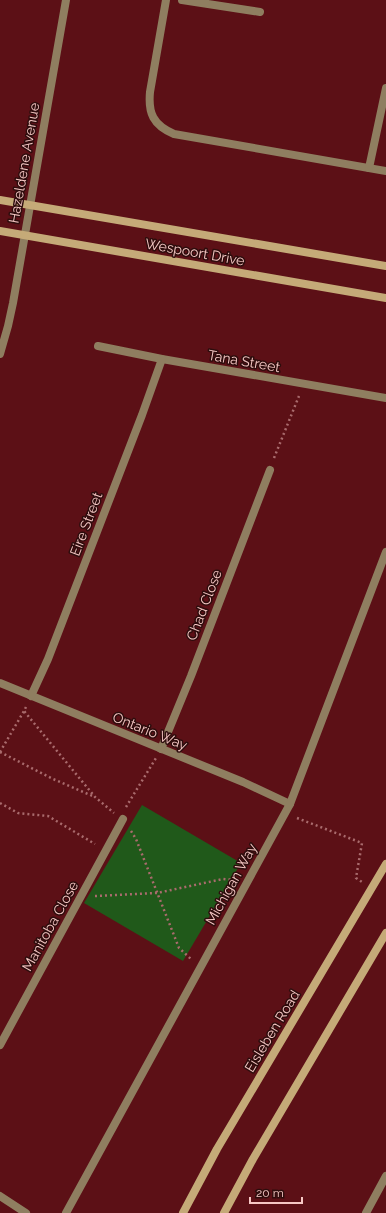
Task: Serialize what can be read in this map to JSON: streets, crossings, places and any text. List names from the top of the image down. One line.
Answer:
{"streets":{"main road":["Wespoort Drive","Eisleben Road"],"street":["Hazeldene Avenue","Tana Street","Eire Street","Chad Close","Ontario Way","Michigan Way","Manitoba Close"]},"crossings":[["Hazeldene Avenue","Wespoort Drive"],["Tana Street","Eire Street"],["Eire Street","Ontario Way"],["Chad Close","Ontario Way"],["Ontario Way","Michigan Way"]],"scale_bar":"20 m"}
